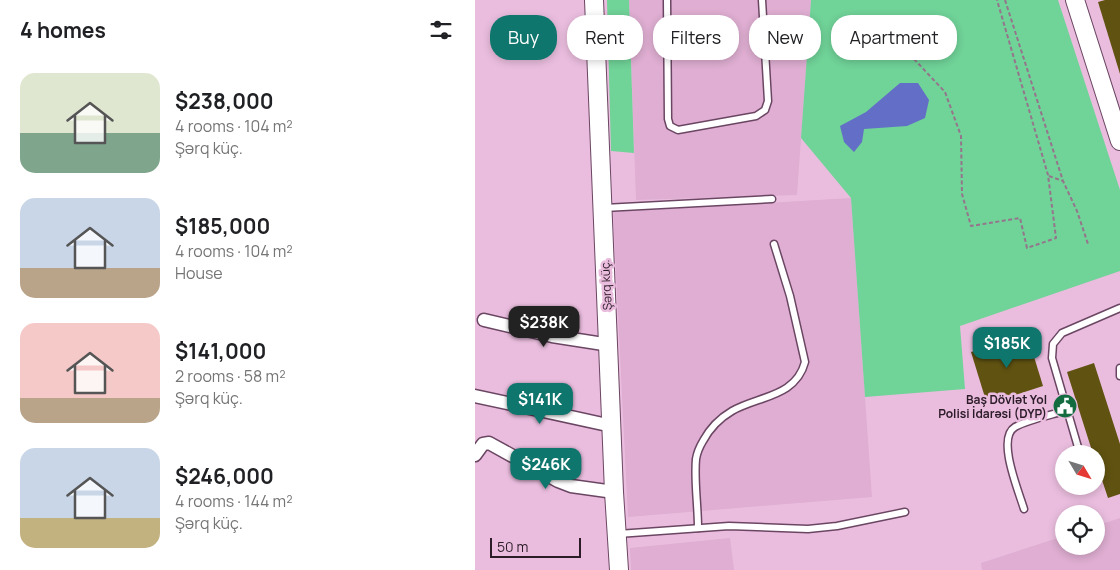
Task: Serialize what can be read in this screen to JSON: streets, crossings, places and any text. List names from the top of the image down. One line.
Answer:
{"streets":{"street":["Şərq küç."]},"places":{"public building":["Baş Dövlət Yol Polisi İdarəsi (DYP)"]},"scale_bar":"50 m","north":"bottom right","page":{"heading":"4 homes","chip":["Buy","Rent","Filters","New","Apartment"],"list":[{"name":"$238,000","note":"4 rooms · 104 m² · Şərq küç."},{"name":"$185,000","note":"4 rooms · 104 m² · House"},{"name":"$141,000","note":"2 rooms · 58 m² · Şərq küç."},{"name":"$246,000","note":"4 rooms · 144 m² · Şərq küç."}],"price":["$238K","$185K","$141K","$246K"],"scale":"50 m"}}
